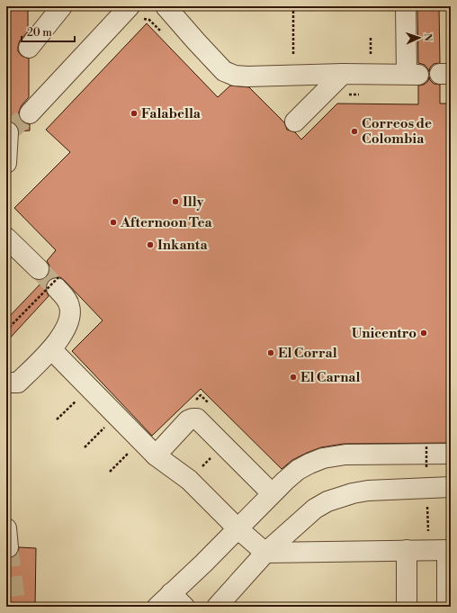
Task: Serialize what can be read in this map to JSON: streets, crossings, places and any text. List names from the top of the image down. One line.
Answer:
{"places":["Falabella","Correos de Colombia","Illy","Afternoon Tea","Inkanta","Unicentro","El Corral","El Carnal"],"scale_bar":"20 m","north":"right"}
